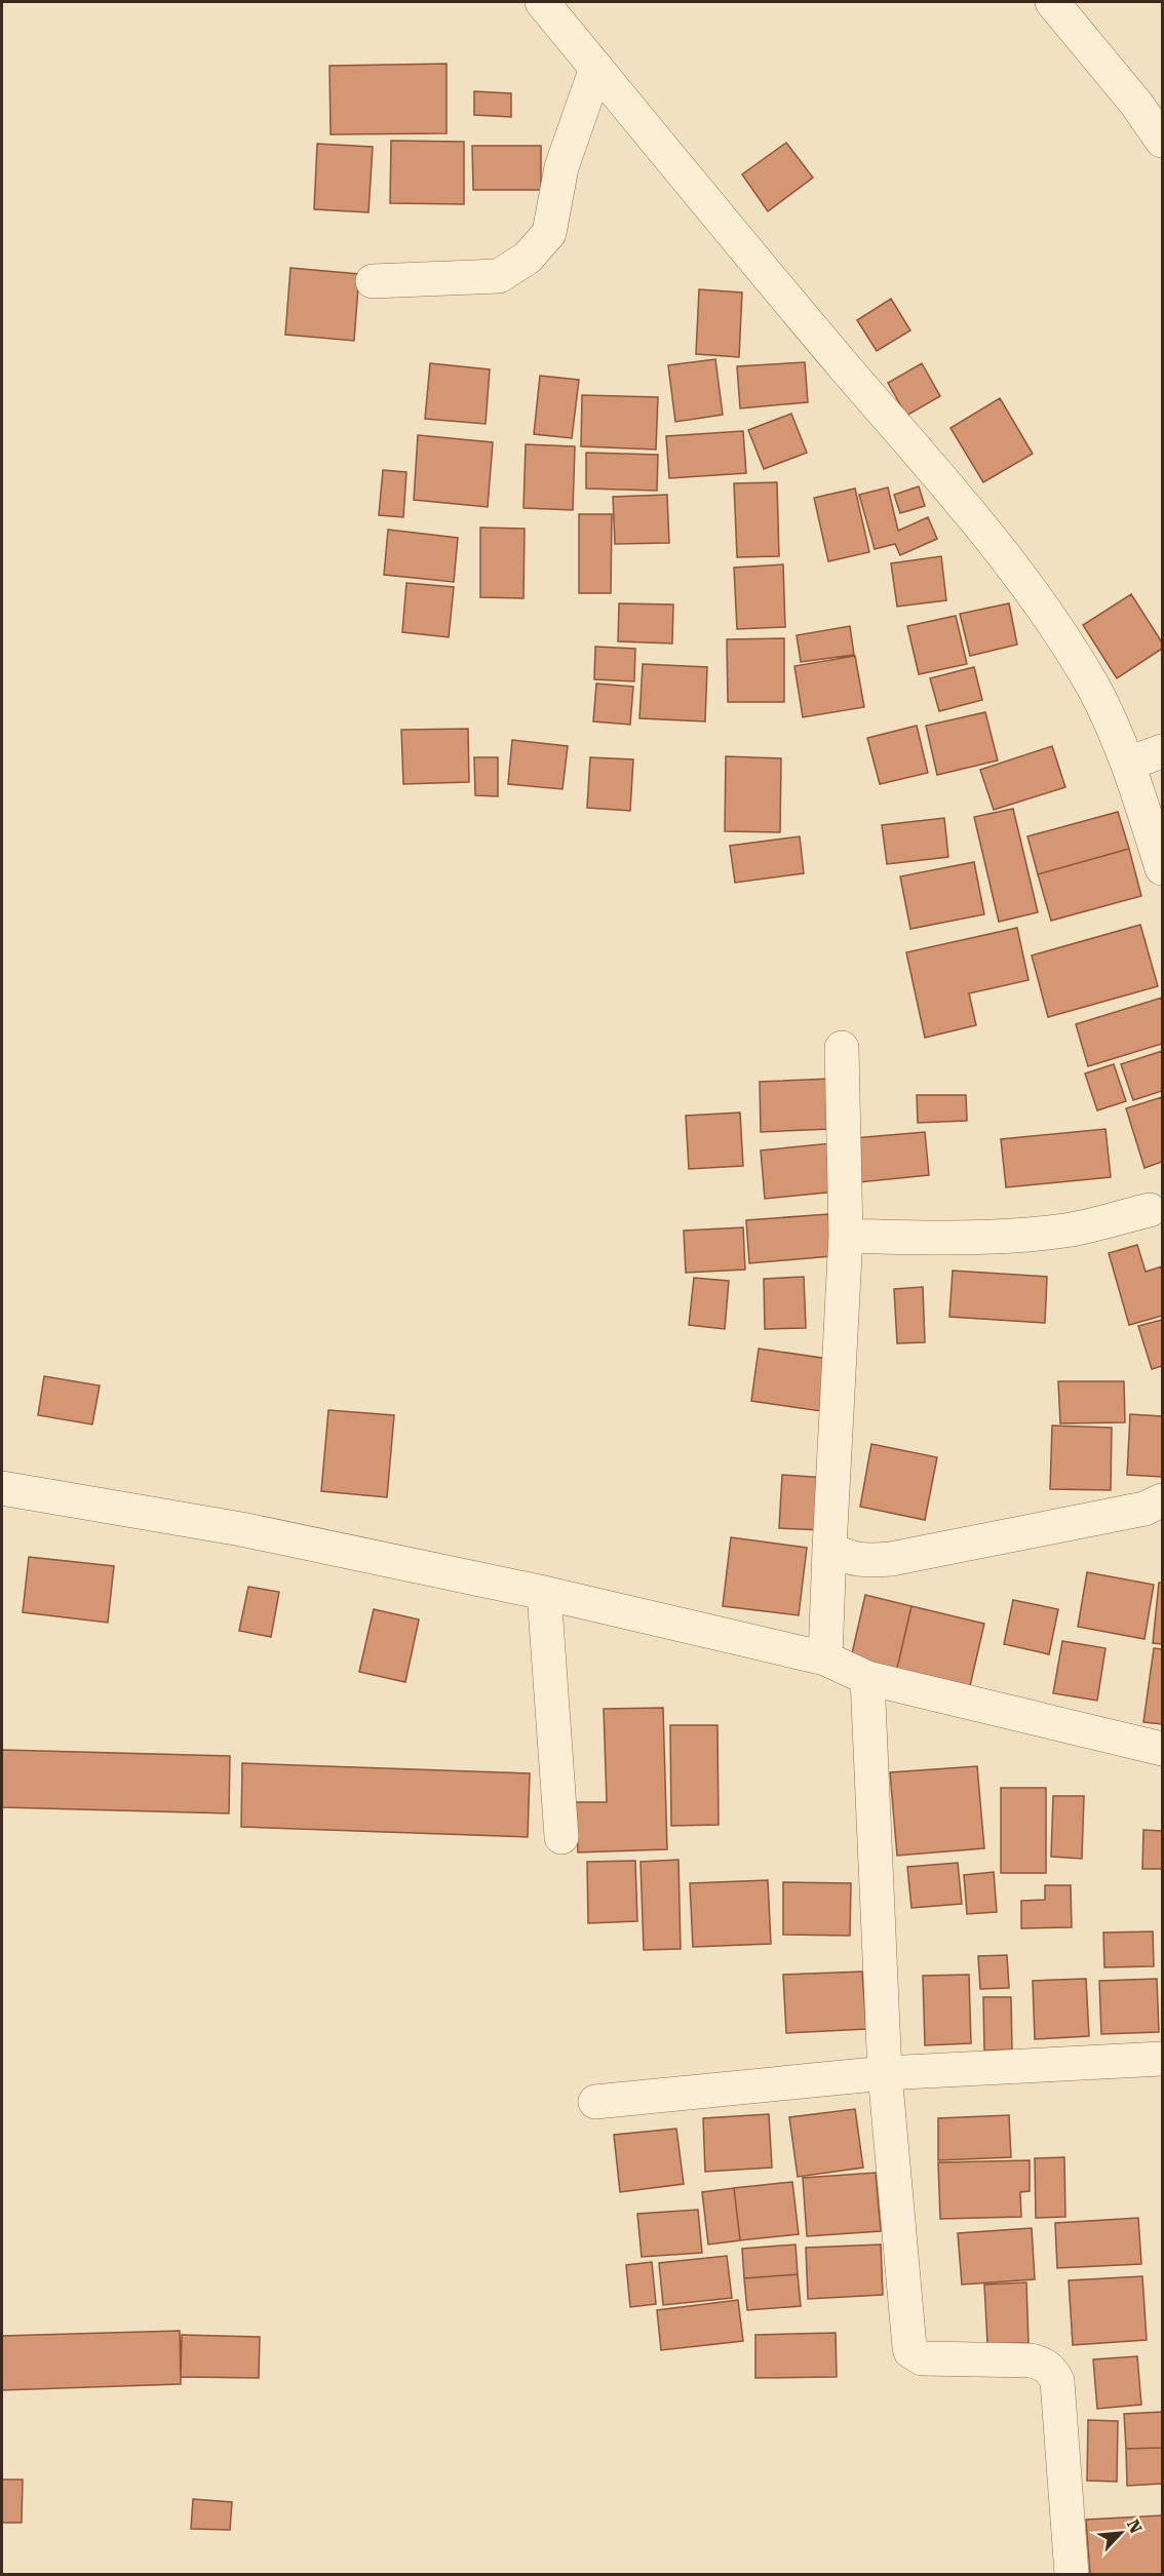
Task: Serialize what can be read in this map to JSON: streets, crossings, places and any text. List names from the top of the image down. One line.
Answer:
{"north":"top right"}
